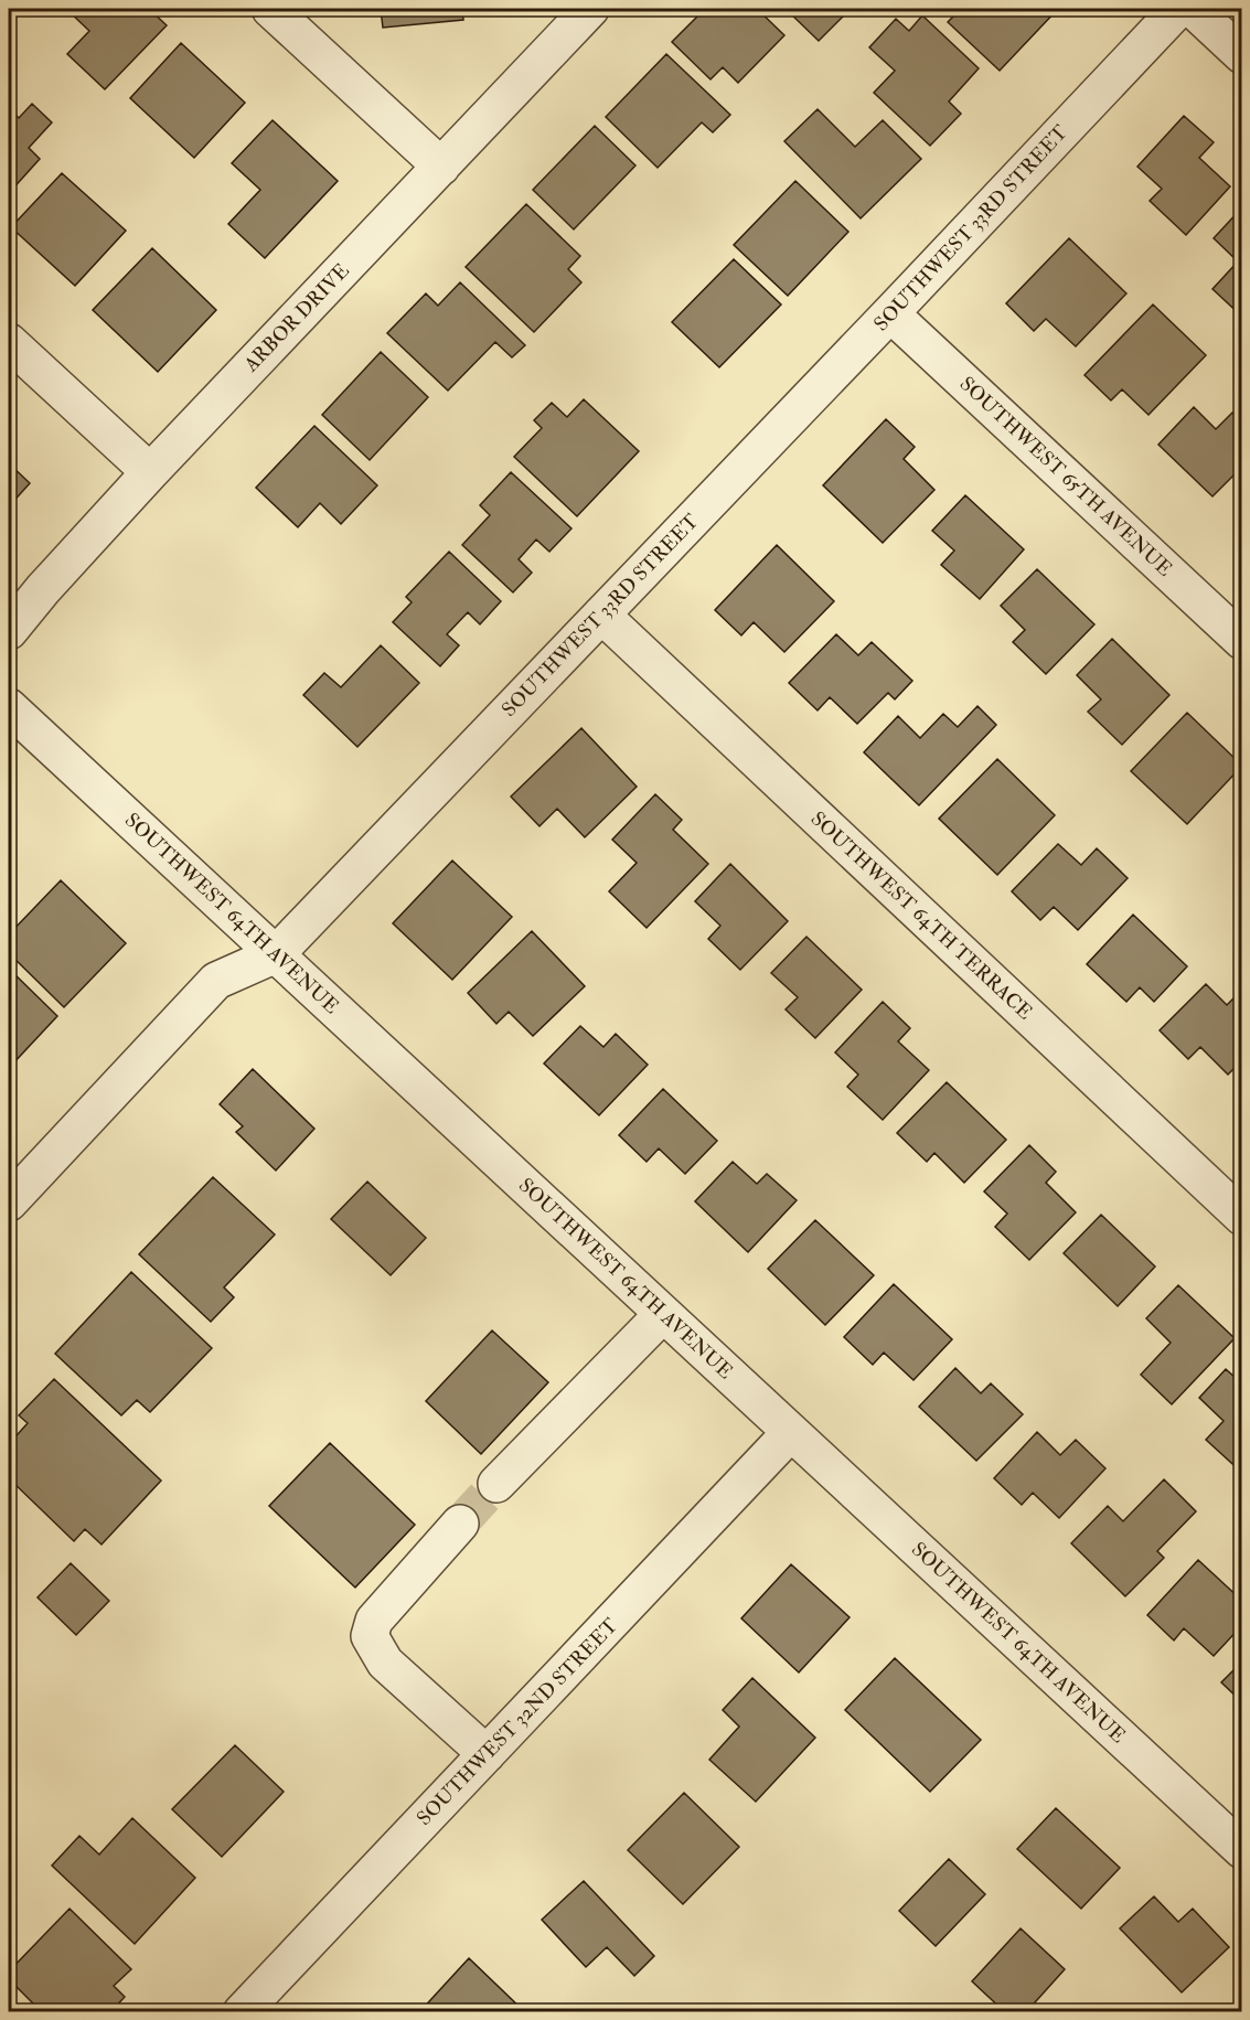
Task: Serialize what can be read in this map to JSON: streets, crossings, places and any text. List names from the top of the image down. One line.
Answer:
{"streets":{"street":["SOUTHWEST 33RD STREET","ARBOR DRIVE","SOUTHWEST 65TH AVENUE","SOUTHWEST 64TH AVENUE","SOUTHWEST 64TH TERRACE","SOUTHWEST 32ND STREET"]},"crossings":[["SOUTHWEST 33RD STREET","SOUTHWEST 65TH AVENUE"],["SOUTHWEST 33RD STREET","SOUTHWEST 64TH AVENUE"],["SOUTHWEST 33RD STREET","SOUTHWEST 64TH TERRACE"],["SOUTHWEST 64TH AVENUE","SOUTHWEST 32ND STREET"]]}
